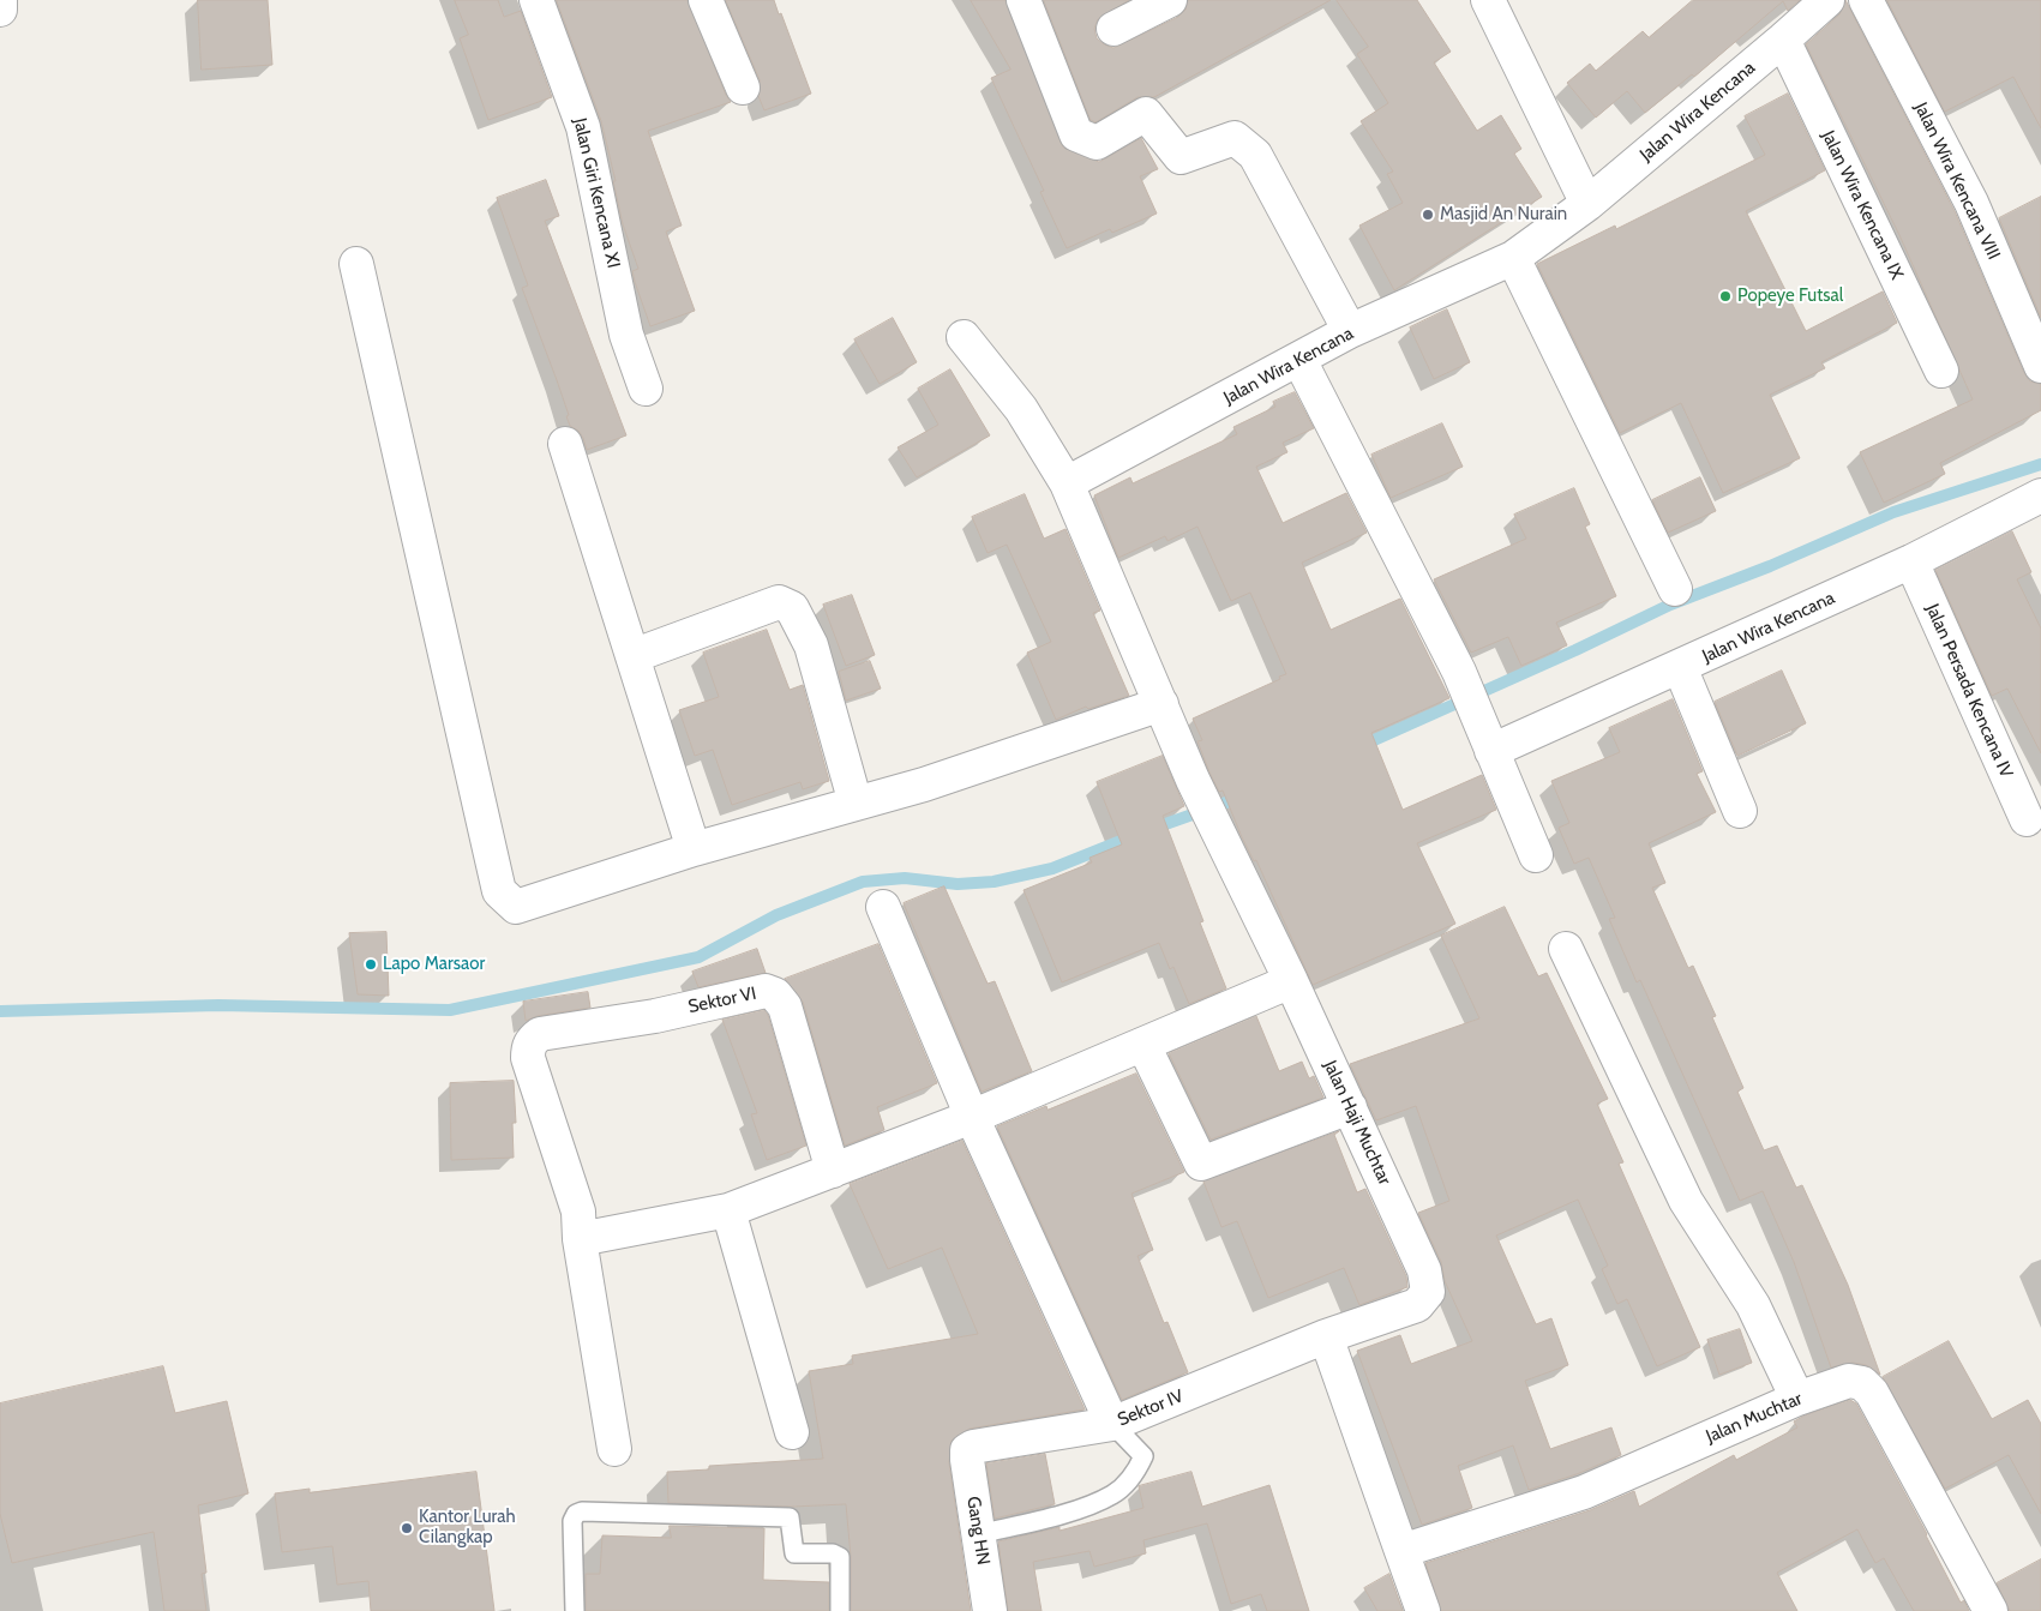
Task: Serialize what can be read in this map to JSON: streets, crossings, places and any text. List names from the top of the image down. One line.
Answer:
{"streets":{"street":["Jalan Wira Kencana","Jalan Wira Kencana VIII","Jalan Giri Kencana XI","Jalan Wira Kencana IX","Jalan Persada Kencana IV","Sektor VI","Jalan Haji Muchtar","Sektor IV","Jalan Muchtar","Gang HN"]},"crossings":[["Jalan Wira Kencana","Jalan Wira Kencana IX"],["Jalan Wira Kencana","Jalan Persada Kencana IV"],["Jalan Haji Muchtar","Sektor IV"],["Sektor IV","Gang HN"]],"places":["Masjid An Nurain","Popeye Futsal","Lapo Marsaor","Kantor Lurah Cilangkap"]}
